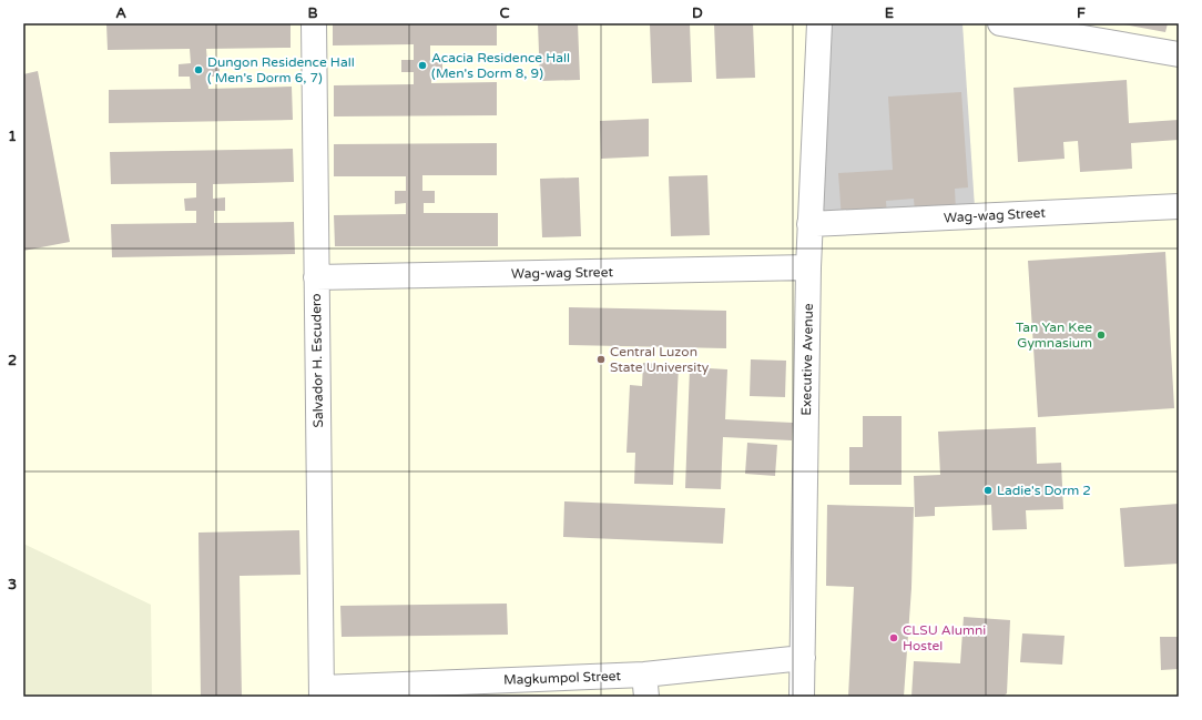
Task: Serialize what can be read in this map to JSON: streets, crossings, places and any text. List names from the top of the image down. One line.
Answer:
{"streets":{"street":["Wag-wag Street","Executive Avenue","Salvador H. Escudero","Magkumpol Street"]},"crossings":[["Wag-wag Street","Executive Avenue"],["Wag-wag Street","Salvador H. Escudero"],["Executive Avenue","Magkumpol Street"],["Salvador H. Escudero","Magkumpol Street"]],"places":["Acacia Residence Hall (Men's Dorm 8, 9)","Dungon Residence Hall ( Men's Dorm 6, 7)","Tan Yan Kee Gymnasium","Central Luzon State University","Ladie's Dorm 2","CLSU Alumni Hostel"],"grid":{"columns":["A","B","C","D","E","F"],"rows":["1","2","3"]}}
